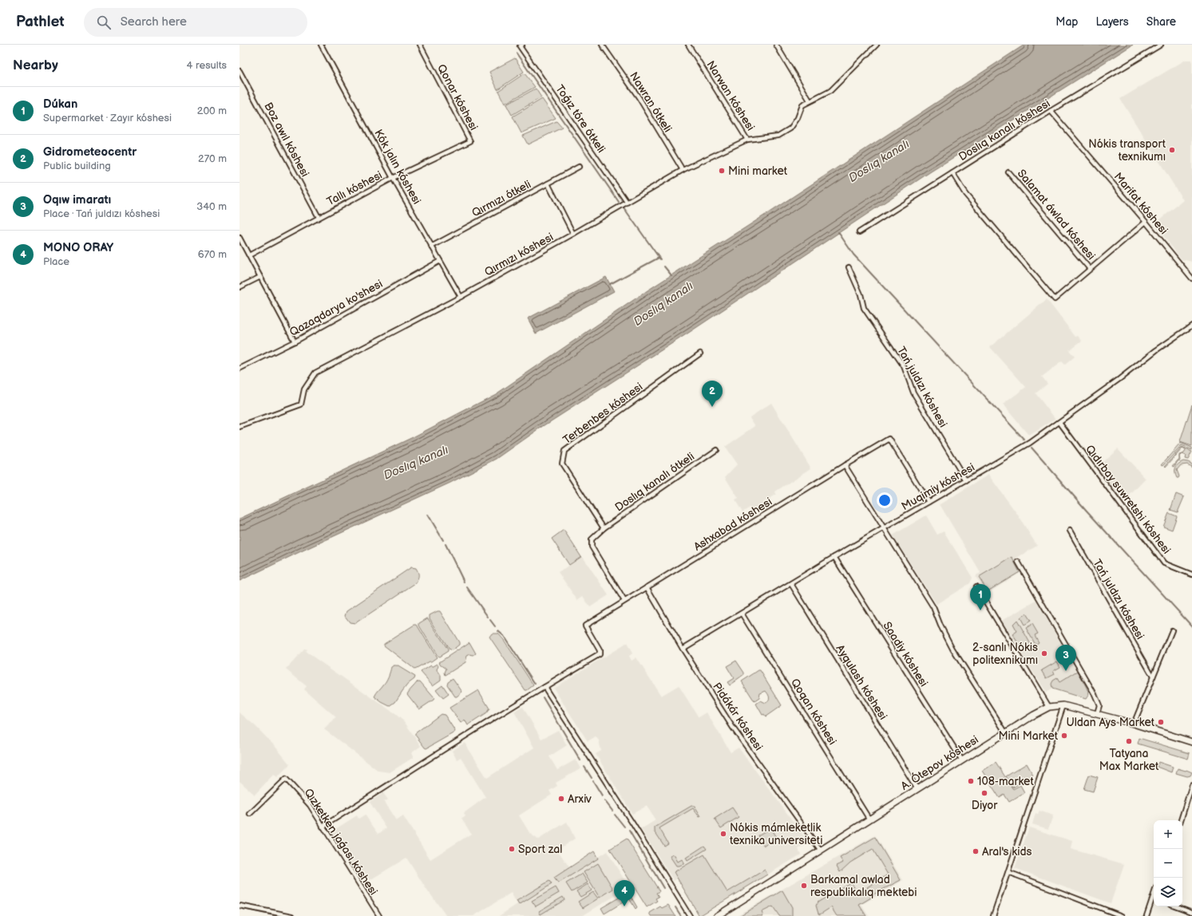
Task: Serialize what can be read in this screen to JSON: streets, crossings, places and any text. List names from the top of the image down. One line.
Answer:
{"streets":{"main road":["A. Ótepov kóshesi"],"street":["Narwan kóshesi","Qonar kóshesi","Nawran ótkeli","Toǵız tóre ótkeli","Doslıq kanalı kóshesi","Boz awıl kóshesi","Kók jalın kóshesi","Tallı kóshesi","Qırmızı ótkeli","Marifat kóshesi","Salamat áwlad kóshesi","Qırmızı kóshesi","Qazaqdarya ko'shesi","Tań juldızı kóshesi","Terbenbes kóshesi","Doslıq kanalı ótkeli","Muqimiy kóshesi","Qıdırbay suwretshi kóshesi","Ashxabad kóshesi","Saadiy kóshesi","Ayqulash kóshesi","Qoqan kóshesi","Pidákár kóshesi","Qızketken jaǵası kóshesi"]},"crossings":[["Narwan kóshesi","Qırmızı kóshesi"],["Qonar kóshesi","Tallı kóshesi"],["Nawran ótkeli","Qırmızı kóshesi"],["Toǵız tóre ótkeli","Qırmızı kóshesi"],["Doslıq kanalı kóshesi","Marifat kóshesi"],["Doslıq kanalı kóshesi","Salamat áwlad kóshesi"],["Boz awıl kóshesi","Tallı kóshesi"],["Kók jalın kóshesi","Tallı kóshesi"],["Kók jalın kóshesi","Qırmızı ótkeli"],["Kók jalın kóshesi","Qırmızı kóshesi"],["Kók jalın kóshesi","Qazaqdarya ko'shesi"],["Marifat kóshesi","Salamat áwlad kóshesi"],["Tań juldızı kóshesi","Muqimiy kóshesi"],["Terbenbes kóshesi","Doslıq kanalı ótkeli"],["Muqimiy kóshesi","Qıdırbay suwretshi kóshesi"],["Muqimiy kóshesi","Ashxabad kóshesi"],["Muqimiy kóshesi","Saadiy kóshesi"],["Muqimiy kóshesi","Ayqulash kóshesi"],["Muqimiy kóshesi","Qoqan kóshesi"],["Muqimiy kóshesi","Pidákár kóshesi"],["Ashxabad kóshesi","Pidákár kóshesi"],["Saadiy kóshesi","A. Ótepov kóshesi"],["Ayqulash kóshesi","A. Ótepov kóshesi"],["Qoqan kóshesi","A. Ótepov kóshesi"],["Pidákár kóshesi","A. Ótepov kóshesi"]],"water":["Doslıq kanalı"],"places":["Nókis transport texnikumı","Mini market","2-sanlı Nókis politexnikumı","Uldan Ays Market","Mini Market","Tatyana Max Market","108-market","Diyor","Arxiv","Nókis mámleketlik texnika universiteti","Sport zal","Aral's kids","Barkamal awlad respublikalıq mektebi"],"page":{"header":"Pathlet","search":"Search here","nav":["Map","Layers","Share"],"heading":["Nearby","4 results"],"list":[{"mark":"1","name":"Dúkan","note":"Supermarket · Zayır kóshesi","value":"200 m"},{"mark":"2","name":"Gidrometeocentr","note":"Public building","value":"270 m"},{"mark":"3","name":"Oqıw imaratı","note":"Place · Tań juldızı kóshesi","value":"340 m"},{"mark":"4","name":"MONO ORAY","note":"Place","value":"670 m"}],"pins":["2","1","3","4"],"map_buttons":["+","−"]}}
